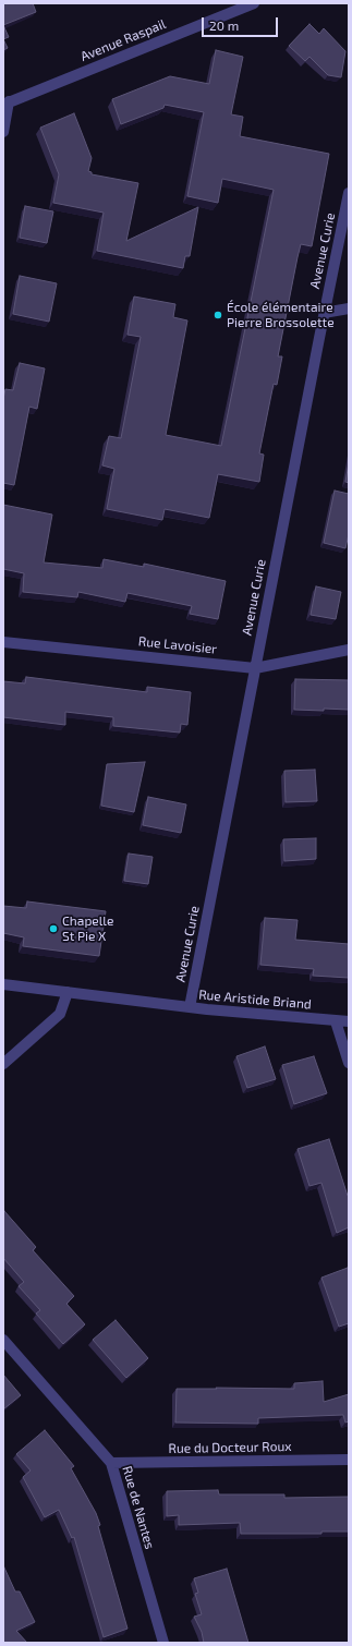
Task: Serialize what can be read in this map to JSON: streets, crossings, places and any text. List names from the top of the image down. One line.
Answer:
{"streets":{"street":["Avenue Raspail","Avenue Curie","Rue Lavoisier","Rue Aristide Briand","Rue du Docteur Roux","Rue de Nantes"]},"crossings":[["Avenue Curie","Rue Lavoisier"],["Avenue Curie","Rue Aristide Briand"],["Rue du Docteur Roux","Rue de Nantes"]],"places":["École élémentaire Pierre Brossolette","Chapelle St Pie X"],"scale_bar":"20 m"}
